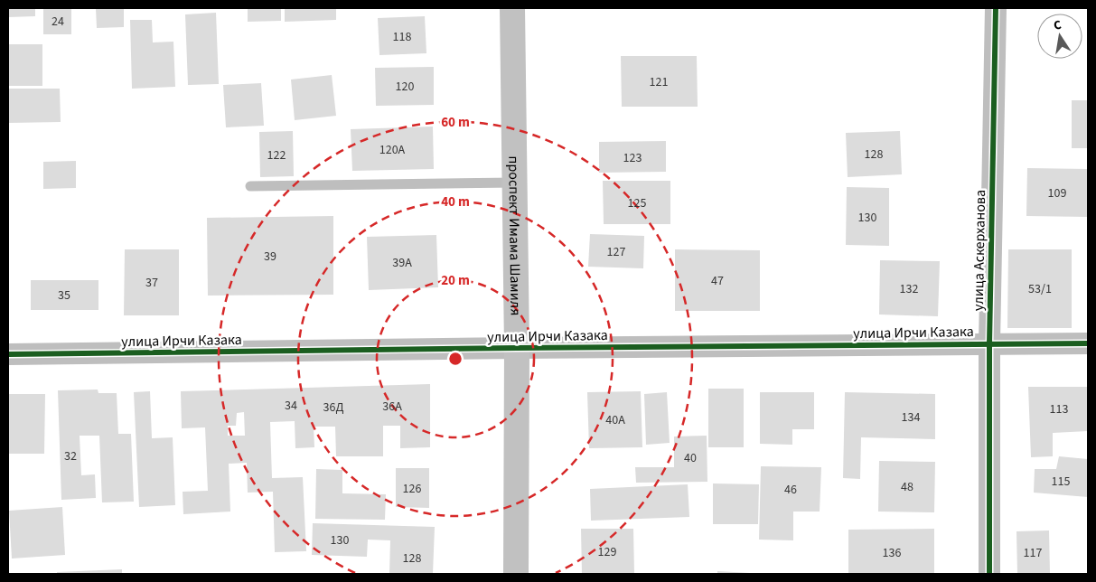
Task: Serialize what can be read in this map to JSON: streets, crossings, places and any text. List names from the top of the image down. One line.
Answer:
{"streets":{"main road":["проспект Имама Шамиля"],"street":["улица Аскерханова","улица Ирчи Казака"]},"crossings":[["проспект Имама Шамиля","улица Ирчи Казака"],["улица Аскерханова","улица Ирчи Казака"]],"house_numbers":["24","118","121","120","120А","128","122","123","109","125","130","127","39","39А","47","37","132","53/1","35","34","36А","36Д","113","134","40А","32","40","115","48","126","46","130","129","136","117","128"],"north":"top","rings":["60 m","40 m","20 m"]}
